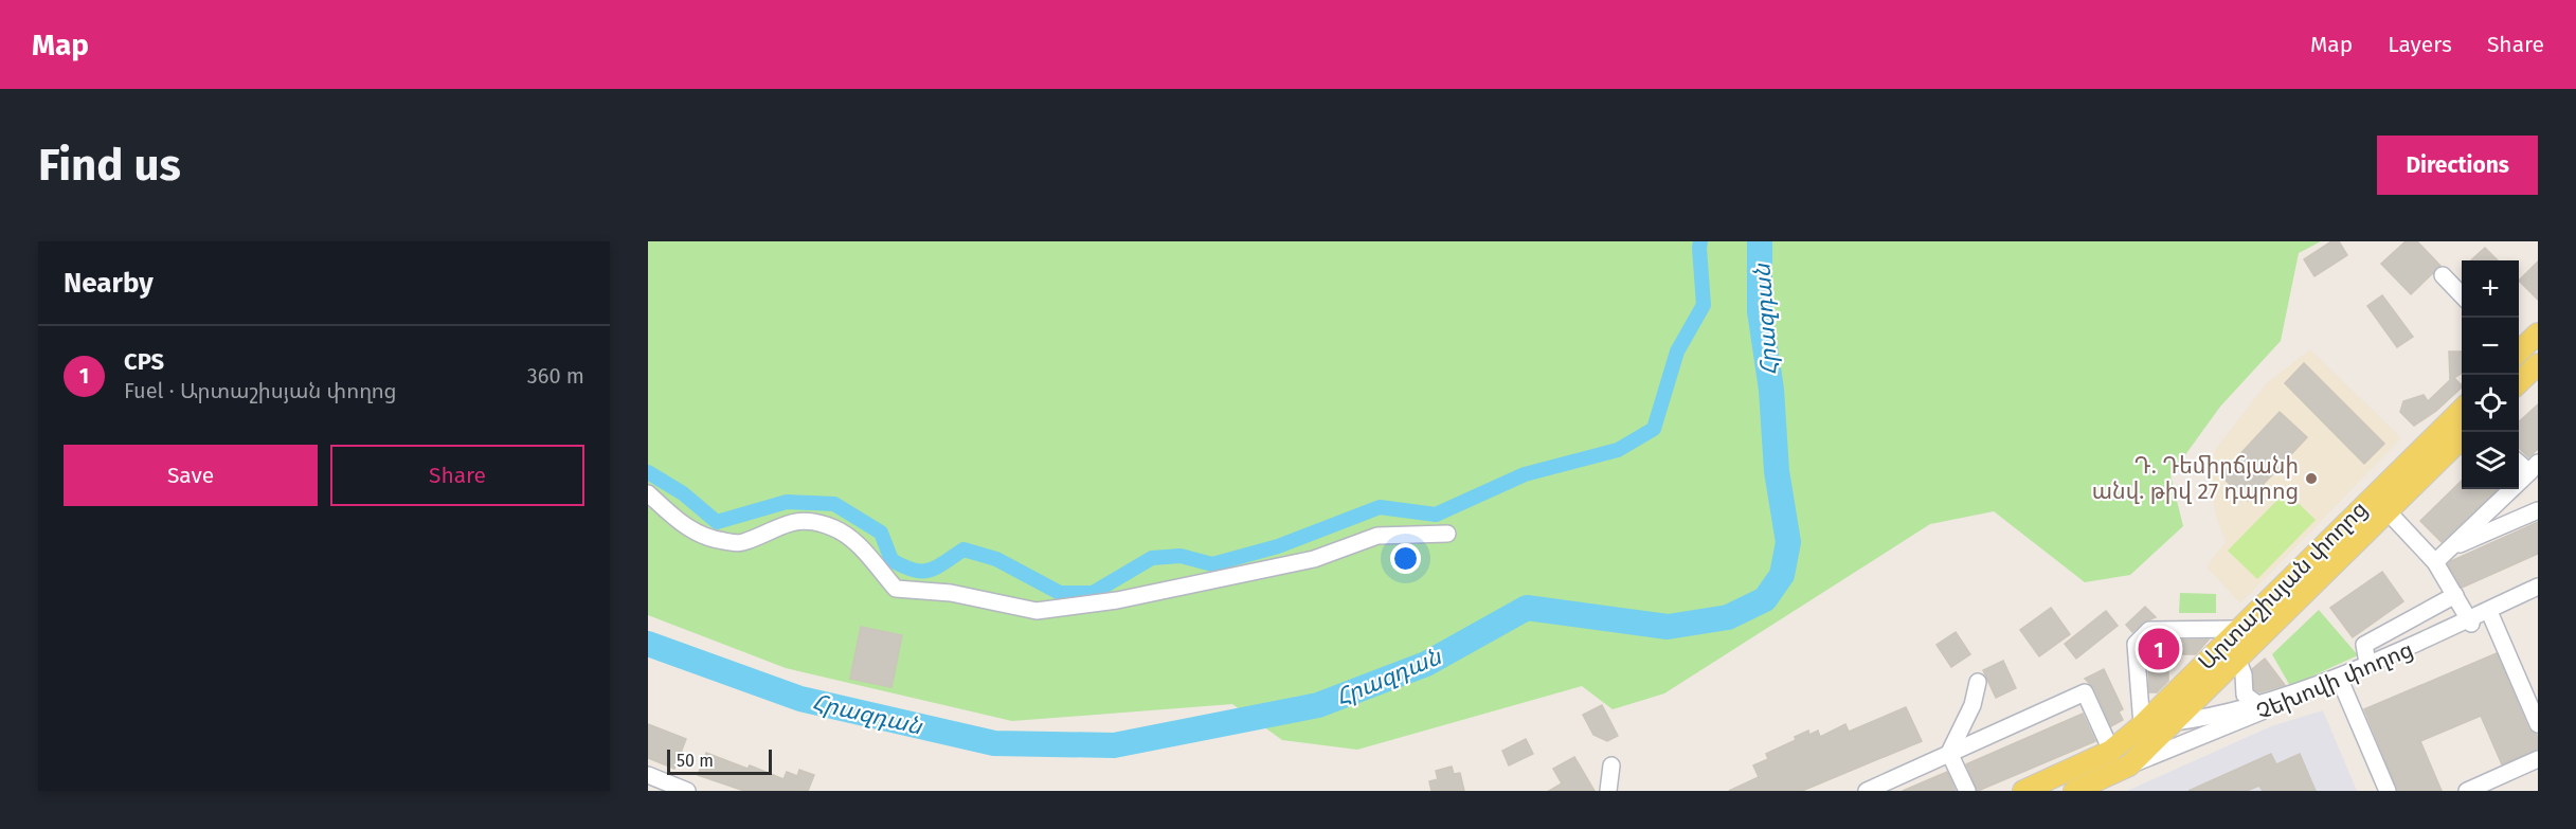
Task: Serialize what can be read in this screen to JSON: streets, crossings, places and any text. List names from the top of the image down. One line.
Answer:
{"streets":{"main road":["Արտաշիսյան փողոց"],"street":["Չեխովի փողոց"]},"crossings":[["Արտաշիսյան փողոց","Չեխովի փողոց"]],"water":["Հրազդան"],"places":["Դ. Դեմիրճյանի անվ. թիվ 27 դպրոց"],"scale_bar":"50 m","page":{"header":"Map","nav":["Map","Layers","Share"],"buttons":["Directions",["Save","Share"]],"title":"Find us","heading":"Nearby","map_buttons":["+","−"],"list":[{"mark":"1","name":"CPS","note":"Fuel · Արտաշիսյան փողոց","value":"360 m"}],"pins":"1","scale":"50 m"}}
